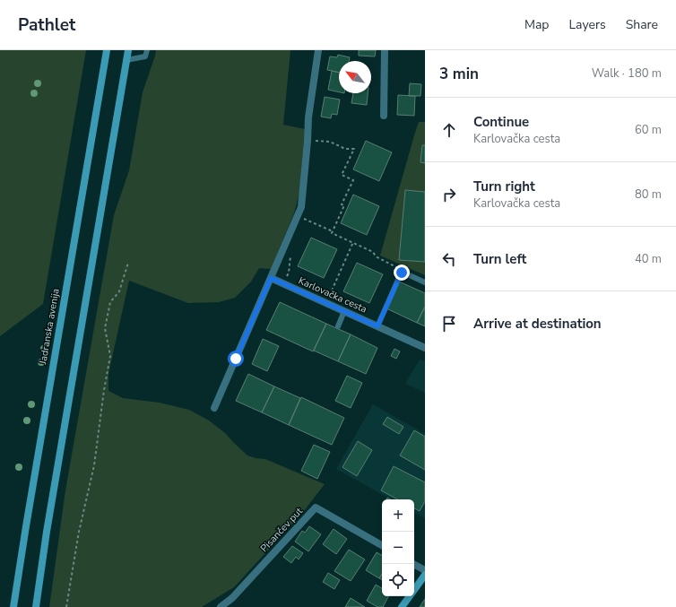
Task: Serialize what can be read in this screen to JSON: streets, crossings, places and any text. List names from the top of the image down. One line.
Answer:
{"streets":{"main road":["Jadranska avenija"],"street":["Karlovačka cesta","Pisančev put"]},"north":"top left","page":{"header":"Pathlet","nav":["Map","Layers","Share"],"heading":["3 min","Walk · 180 m"],"list":[["Continue","Karlovačka cesta","60 m"],["Turn right","Karlovačka cesta","80 m"],["Turn left","40 m"],"Arrive at destination"],"map_buttons":["+","−"]}}
